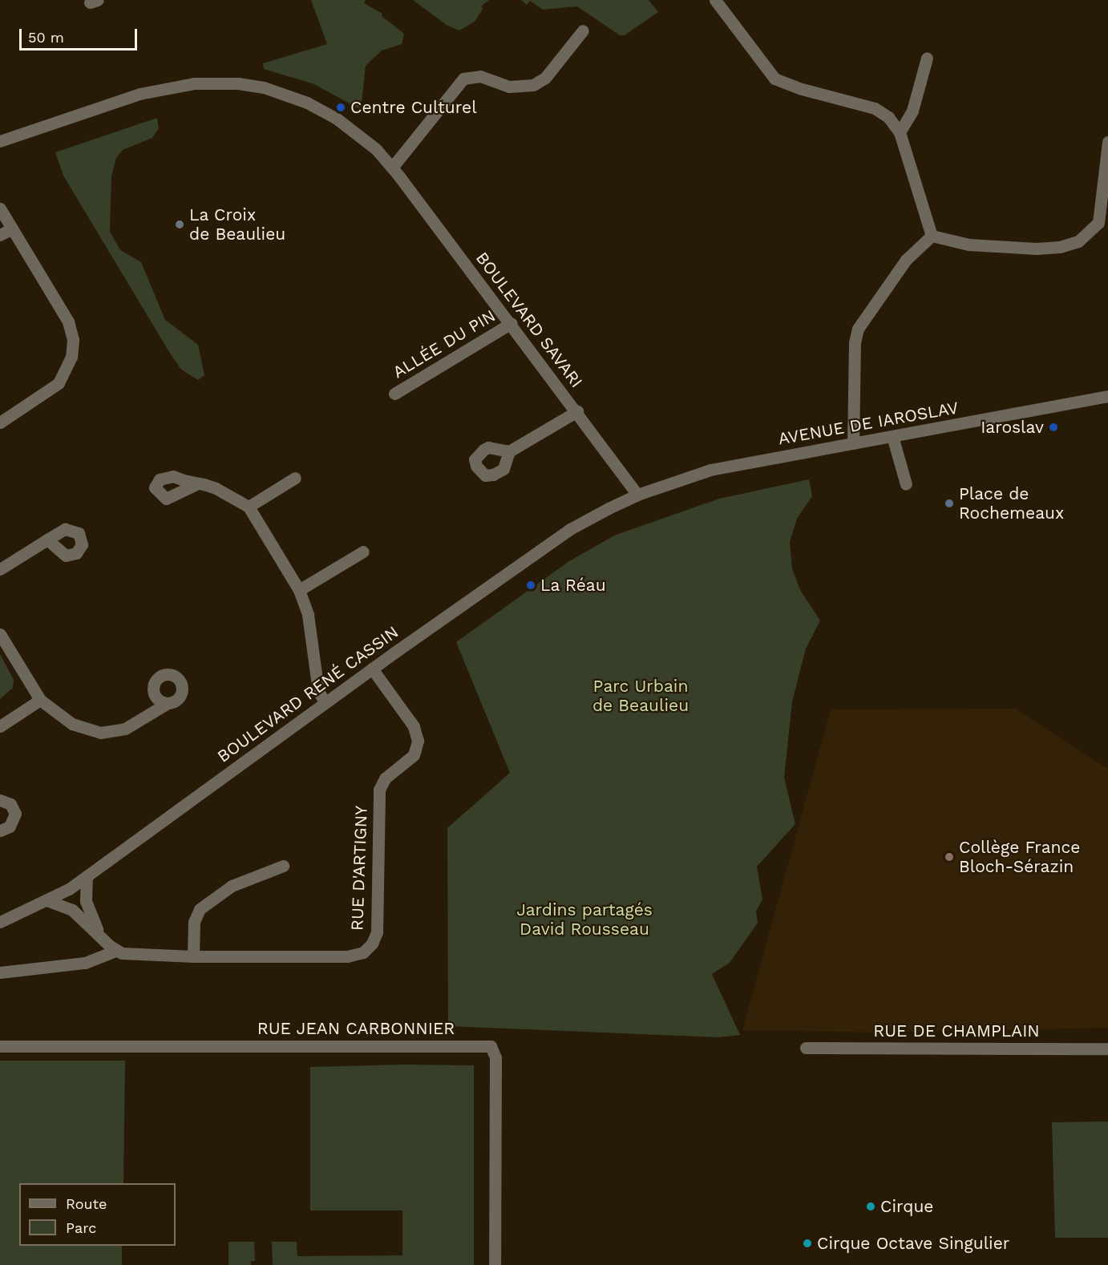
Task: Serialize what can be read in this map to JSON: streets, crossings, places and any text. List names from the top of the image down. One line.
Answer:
{"streets":{"street":["BOULEVARD SAVARI","ALLÉE DU PIN","AVENUE DE IAROSLAV","BOULEVARD RENÉ CASSIN","RUE D'ARTIGNY","RUE JEAN CARBONNIER","RUE DE CHAMPLAIN"]},"crossings":[["BOULEVARD SAVARI","ALLÉE DU PIN"],["BOULEVARD SAVARI","AVENUE DE IAROSLAV"],["BOULEVARD SAVARI","BOULEVARD RENÉ CASSIN"],["AVENUE DE IAROSLAV","BOULEVARD RENÉ CASSIN"],["BOULEVARD RENÉ CASSIN","RUE D'ARTIGNY"]],"parks":["Parc Urbain de Beaulieu","Jardins partagés David Rousseau"],"places":["Centre Culturel","La Croix de Beaulieu","Iaroslav","Place de Rochemeaux","La Réau","Collège France Bloch-Sérazin","Cirque","Cirque Octave Singulier"],"legend":["Route","Parc"],"scale_bar":"50 m"}
